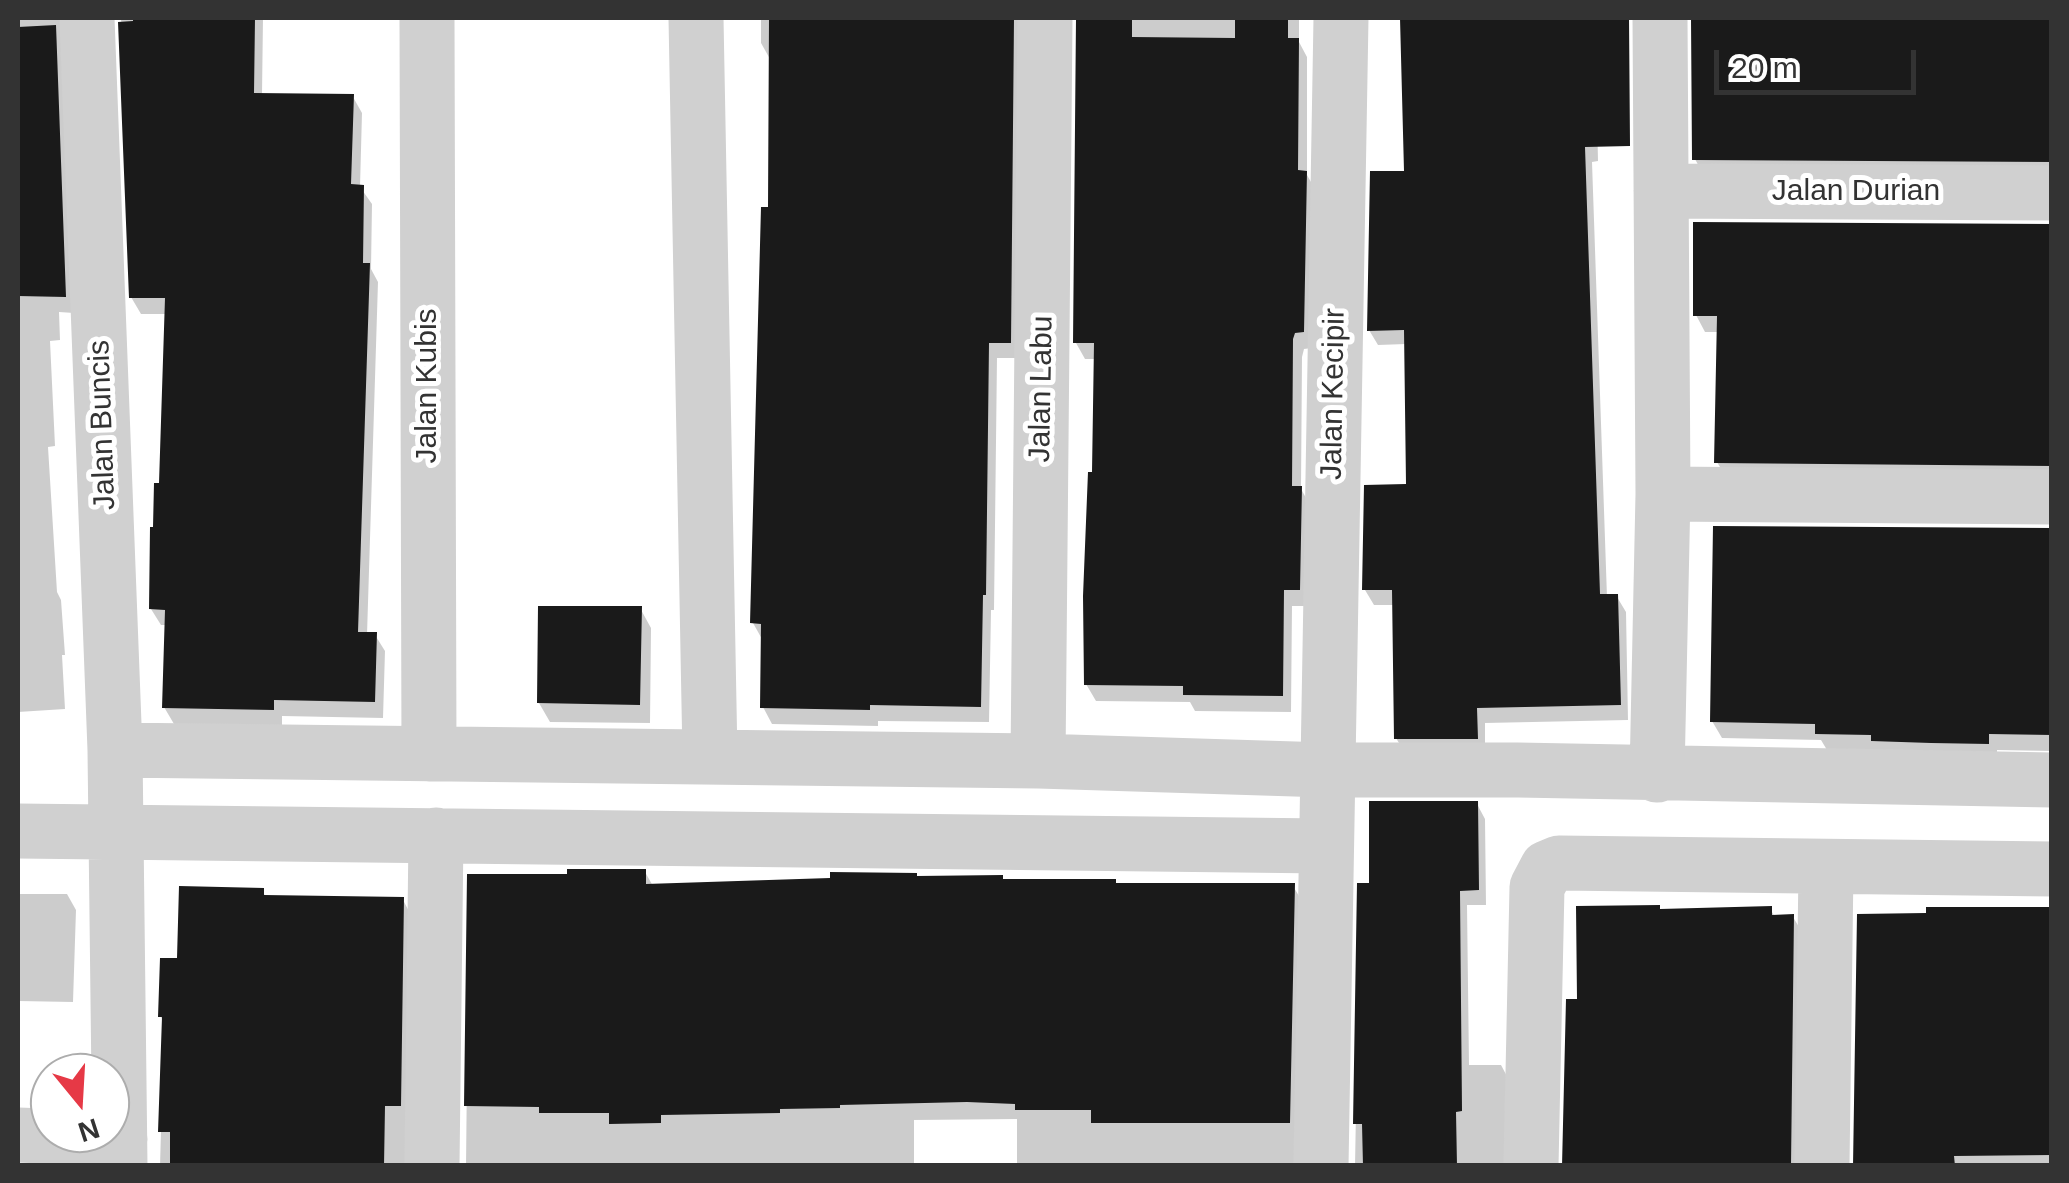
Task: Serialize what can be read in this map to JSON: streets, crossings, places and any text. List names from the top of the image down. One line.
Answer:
{"streets":{"street":["Jalan Durian","Jalan Kubis","Jalan Labu","Jalan Kecipir","Jalan Buncis"]},"scale_bar":"20 m","north":"bottom"}
